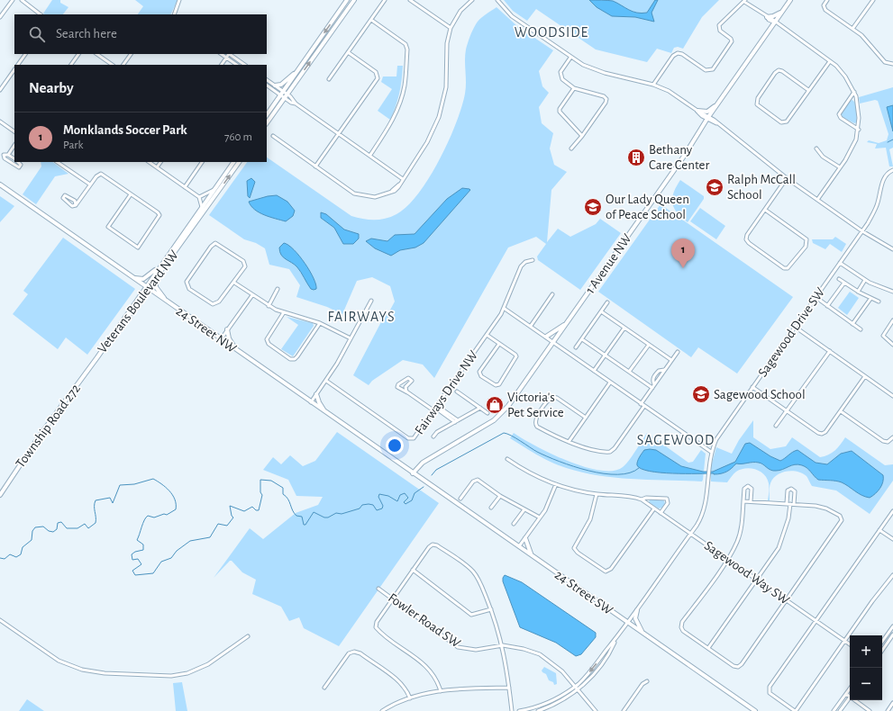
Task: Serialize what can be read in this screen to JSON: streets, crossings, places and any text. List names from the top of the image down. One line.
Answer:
{"streets":{"street":["1 Avenue NW","Veterans Boulevard NW","24 Street NW","Sagewood Drive SW","Fairways Drive NW","Township Road 272","Sagewood Way SW","24 Street SW","Fowler Road SW"]},"crossings":[["1 Avenue NW","24 Street NW"],["1 Avenue NW","24 Street SW"],["Veterans Boulevard NW","24 Street NW"],["Veterans Boulevard NW","Township Road 272"],["24 Street NW","24 Street SW"],["Sagewood Drive SW","Sagewood Way SW"],["Sagewood Drive SW","24 Street SW"]],"districts":["WOODSIDE","FAIRWAYS","SAGEWOOD"],"places":{"building":["Bethany Care Center"],"school or university":["Ralph McCall School","Our Lady Queen of Peace School","Sagewood School"],"shop":["Victoria's Pet Service"]},"page":{"search":"Search here","heading":"Nearby","list":[{"mark":"1","name":"Monklands Soccer Park","note":"Park","value":"760 m"}],"pins":"1","map_buttons":["+","−"]}}
